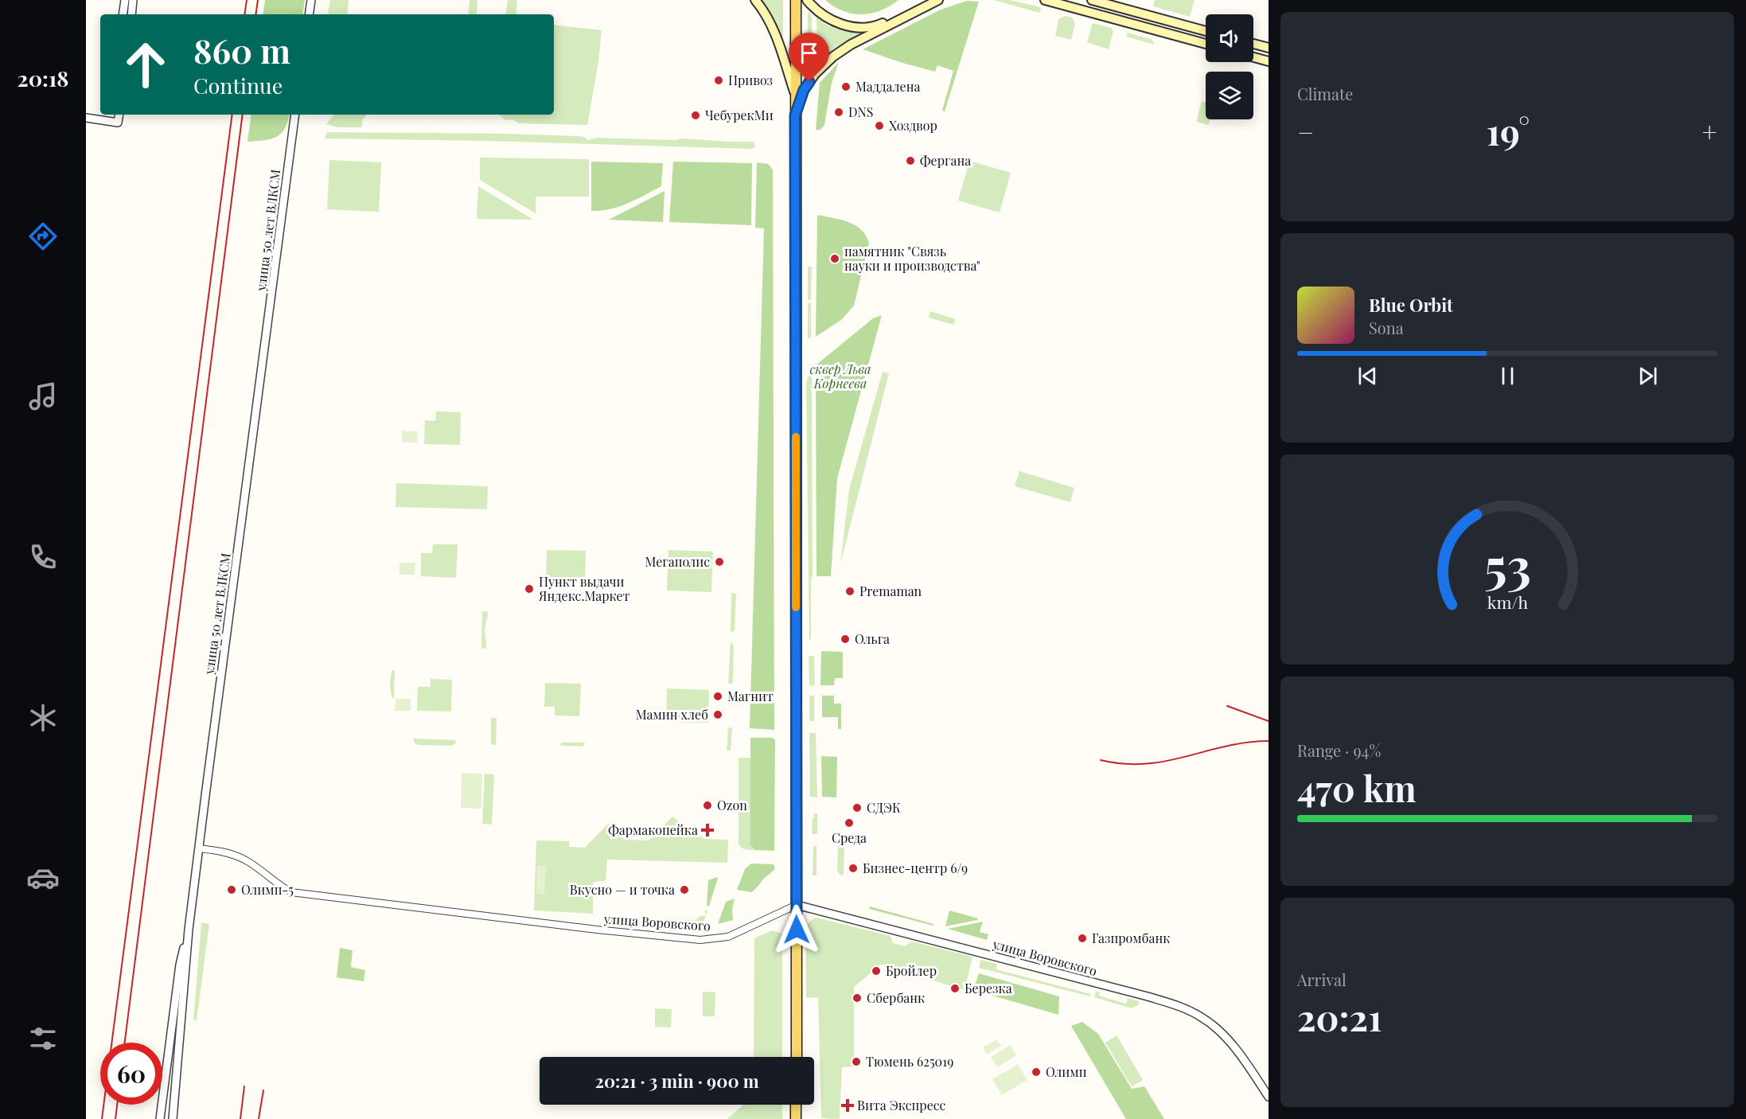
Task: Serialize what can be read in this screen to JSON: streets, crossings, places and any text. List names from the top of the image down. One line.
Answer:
{"streets":{"street":["улица 50 лет ВЛКСМ","улица Воровского"]},"crossings":[["улица 50 лет ВЛКСМ","улица Воровского"]],"parks":["сквер Льва Корнеева"],"places":{"other":["Привоз","Маддалена","DNS","ЧебурекМи","Хоздвор","Фергана","памятник \"Связь науки и производства\"","Мегаполис","Пункт выдачи Яндекс.Маркет","Premaman","Ольга","Магнит","Мамин хлеб","Ozon","СДЭК","Среда","Бизнес-центр 6/9","Олимп-5","Вкусно — и точка","Газпромбанк","Бройлер","Березка","Сбербанк","Тюмень 625019","Олимп"],"health":["Фармакопейка","Вита Экспресс"]},"page":{"tabs":"20:18","tile":["Climate",["Range · 94%","470 km"],["Arrival","20:21"]],"turn":["860 m","Continue"],"heat":["−","19°","+"],"song":["Blue Orbit","Sona"],"limit":"60","trip":"20:21 · 3 min · 900 m","gauge":["53","km/h"]}}
